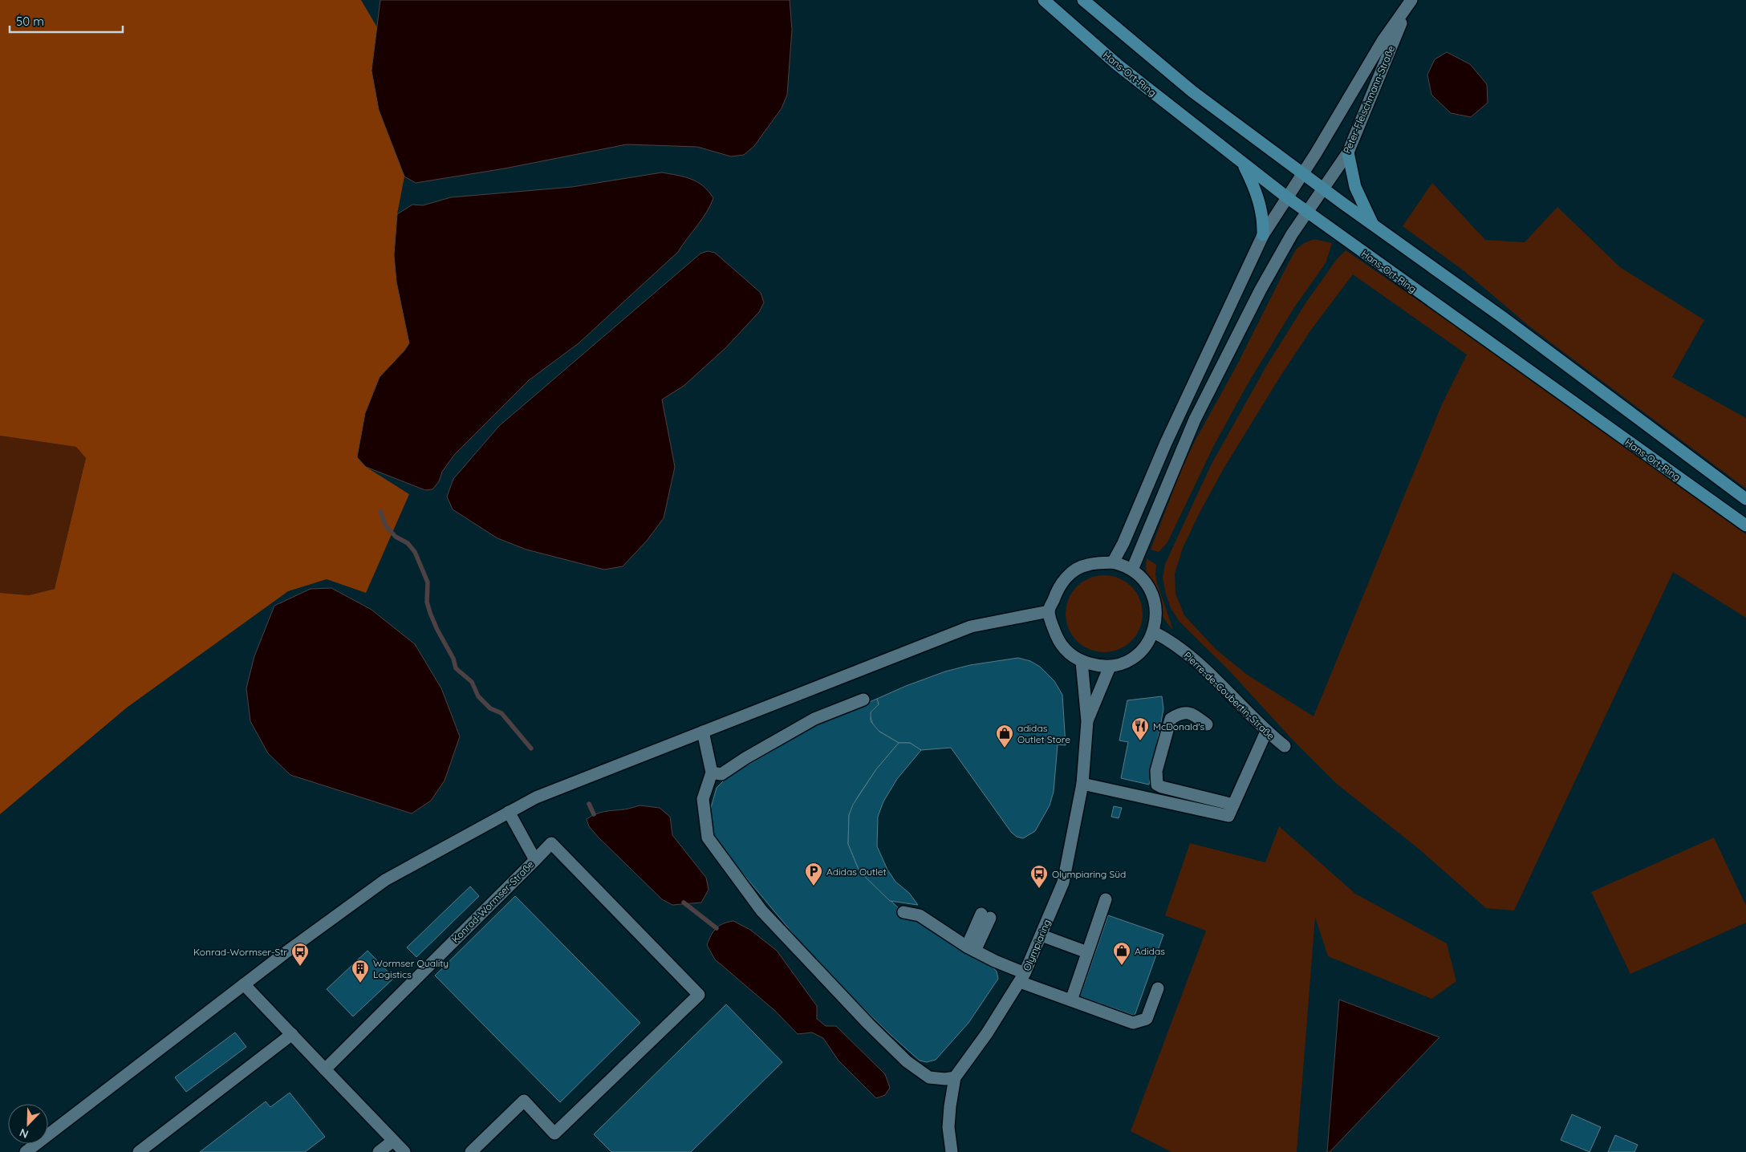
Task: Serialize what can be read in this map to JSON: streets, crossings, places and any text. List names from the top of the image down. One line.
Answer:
{"streets":{"main road":["Hans-Ort-Ring"],"street":["Peter-Fleischmann-Straße","Pierre-de-Coubertin-Straße","Konrad-Wormser-Straße","Olympiaring"]},"crossings":[["Hans-Ort-Ring","Peter-Fleischmann-Straße"],["Peter-Fleischmann-Straße","Pierre-de-Coubertin-Straße"],["Peter-Fleischmann-Straße","Olympiaring"],["Pierre-de-Coubertin-Straße","Olympiaring"]],"places":{"restaurant":["McDonald's"],"shop":["adidas Outlet Store","Adidas"],"parking":["Adidas Outlet"],"bus stop":["Olympiaring Süd","Konrad-Wormser-Str"],"building":["Wormser Quality Logistics"]},"scale_bar":"50 m","north":"bottom left"}
